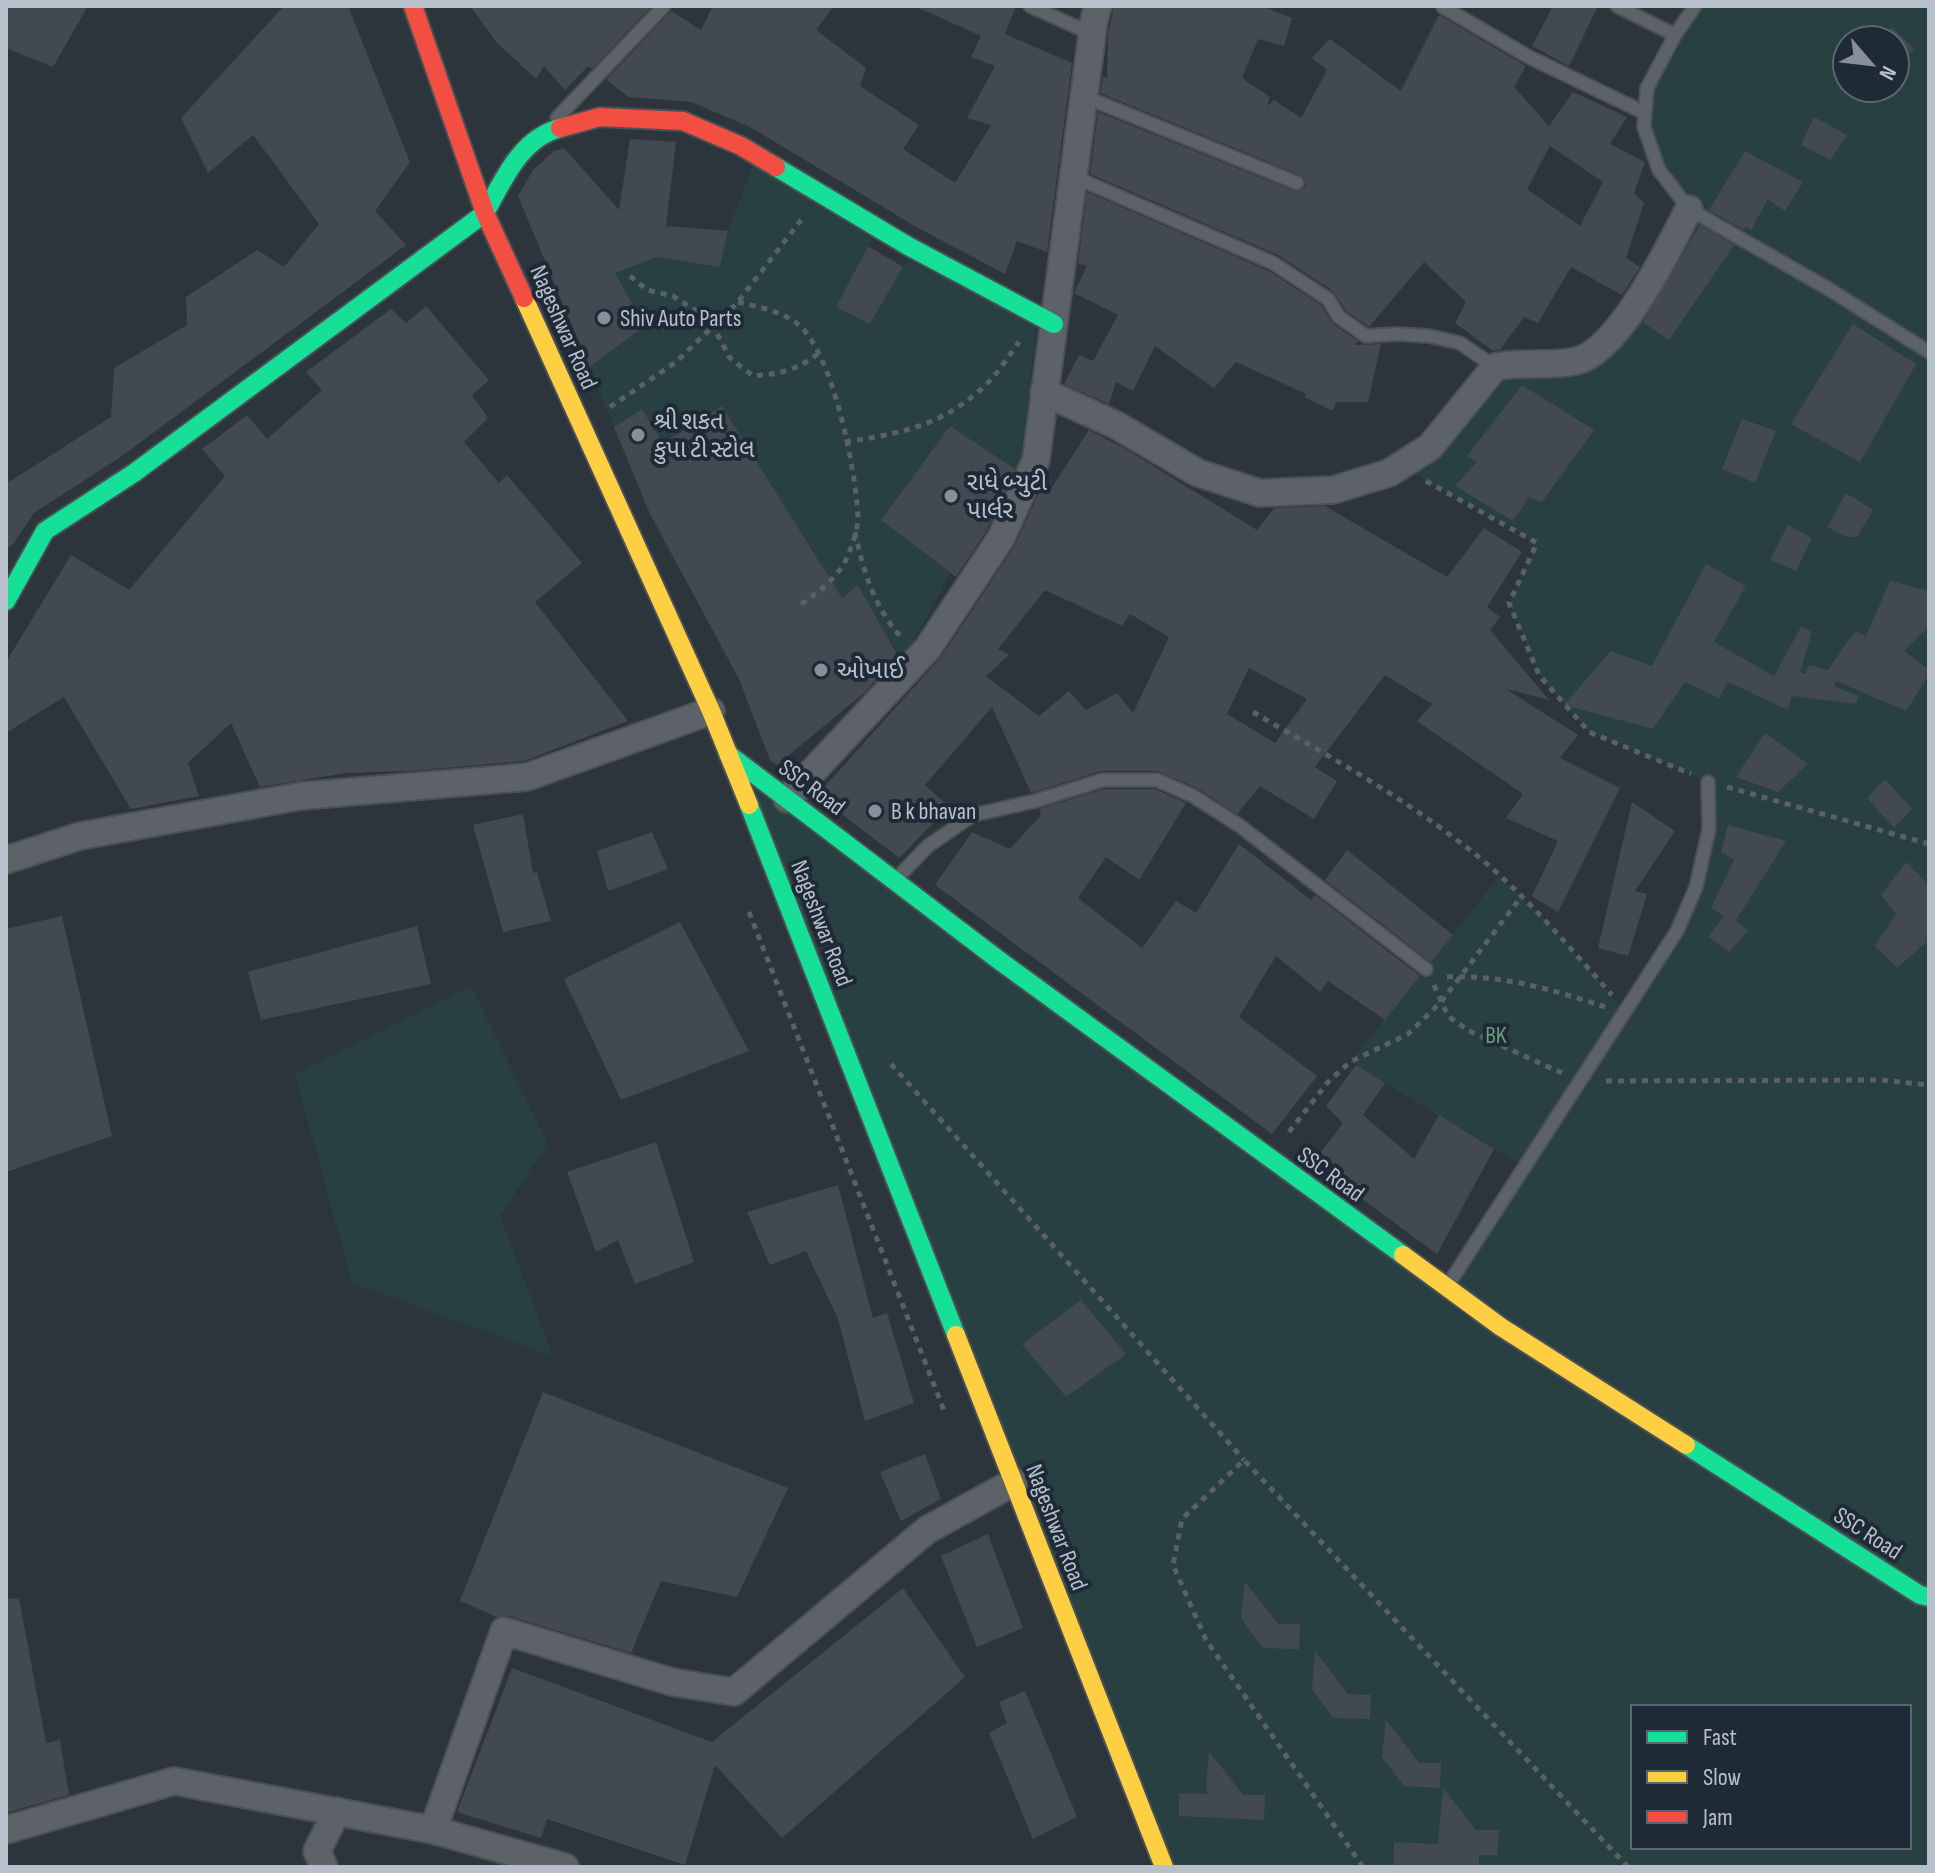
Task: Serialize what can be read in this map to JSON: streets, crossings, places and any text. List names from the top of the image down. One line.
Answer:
{"streets":{"street":["Nageshwar Road","SSC Road"]},"crossings":[["Nageshwar Road","SSC Road"]],"parks":["BK"],"places":["Shiv Auto Parts","શ્રી શકત કુપા ટી સ્ટોલ","રાધે બ્યુટી પાર્લર","ઓખાઈ","B k bhavan"],"legend":["Fast","Slow","Jam"],"north":"bottom right"}
